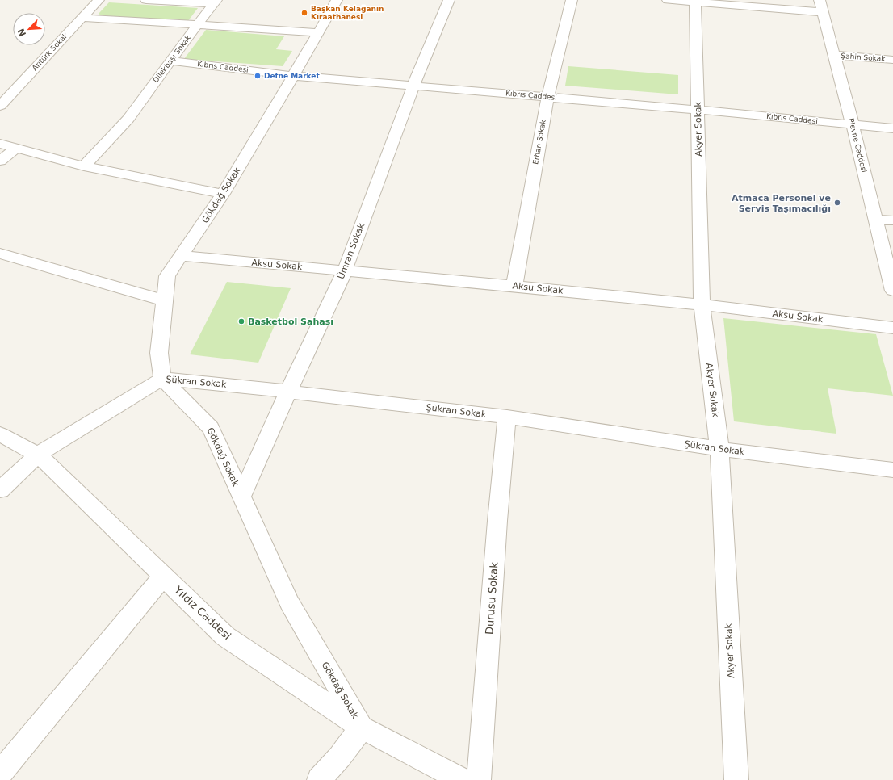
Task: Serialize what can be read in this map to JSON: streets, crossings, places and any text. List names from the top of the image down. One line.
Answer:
{"streets":{"street":["Arıtürk Sokak","Şahin Sokak","Dilekbaşı Sokak","Kıbrıs Caddesi","Akyer Sokak","Erhan Sokak","Plevne Caddesi","Gökdağ Sokak","Ümran Sokak","Aksu Sokak","Şükran Sokak","Durusu Sokak","Yıldız Caddesi"]},"crossings":[["Şahin Sokak","Plevne Caddesi"],["Dilekbaşı Sokak","Kıbrıs Caddesi"],["Kıbrıs Caddesi","Akyer Sokak"],["Kıbrıs Caddesi","Erhan Sokak"],["Kıbrıs Caddesi","Plevne Caddesi"],["Kıbrıs Caddesi","Gökdağ Sokak"],["Kıbrıs Caddesi","Ümran Sokak"],["Akyer Sokak","Aksu Sokak"],["Akyer Sokak","Şükran Sokak"],["Erhan Sokak","Aksu Sokak"],["Gökdağ Sokak","Ümran Sokak"],["Gökdağ Sokak","Aksu Sokak"],["Gökdağ Sokak","Şükran Sokak"],["Gökdağ Sokak","Yıldız Caddesi"],["Ümran Sokak","Aksu Sokak"],["Ümran Sokak","Şükran Sokak"],["Şükran Sokak","Durusu Sokak"],["Şükran Sokak","Yıldız Caddesi"]],"places":["Başkan Kelağanın Kıraathanesi","Defne Market","Atmaca Personel ve Servis Taşımacılığı","Basketbol Sahası"],"north":"bottom left"}
